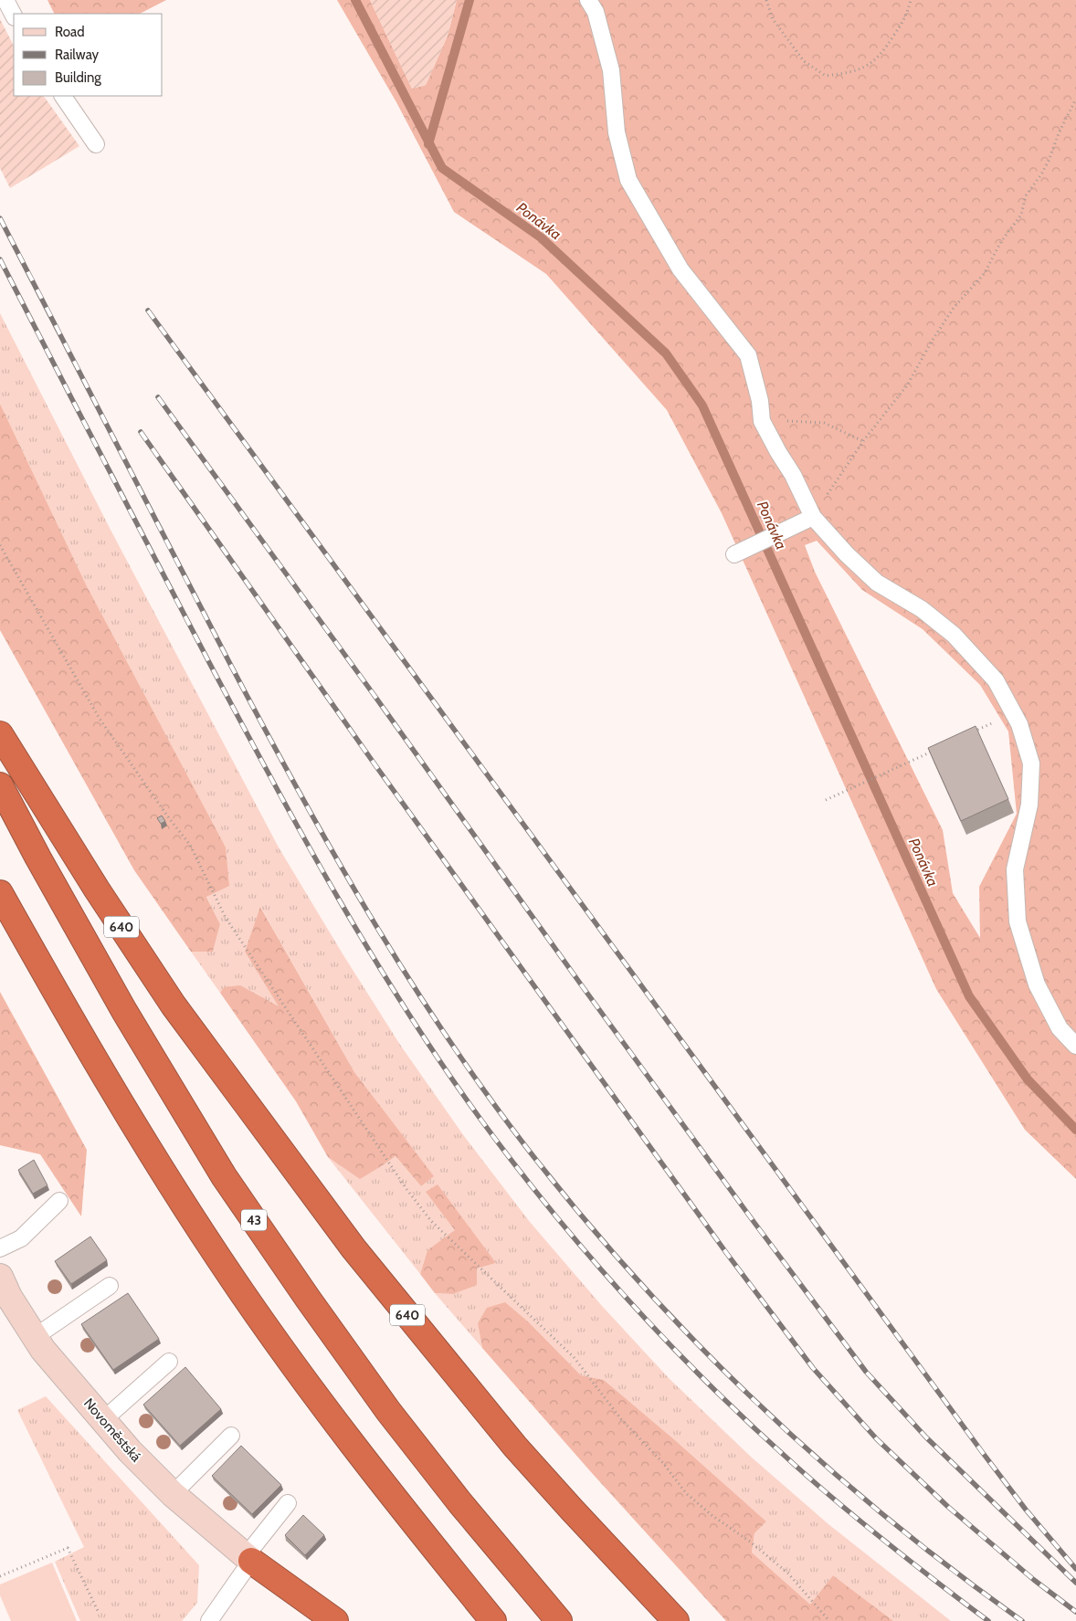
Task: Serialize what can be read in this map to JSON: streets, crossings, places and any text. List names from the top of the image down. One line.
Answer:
{"streets":{"highway":["640","43"],"street":["Novoměstská"]},"water":["Ponávka"],"legend":["Road","Railway","Building"]}
